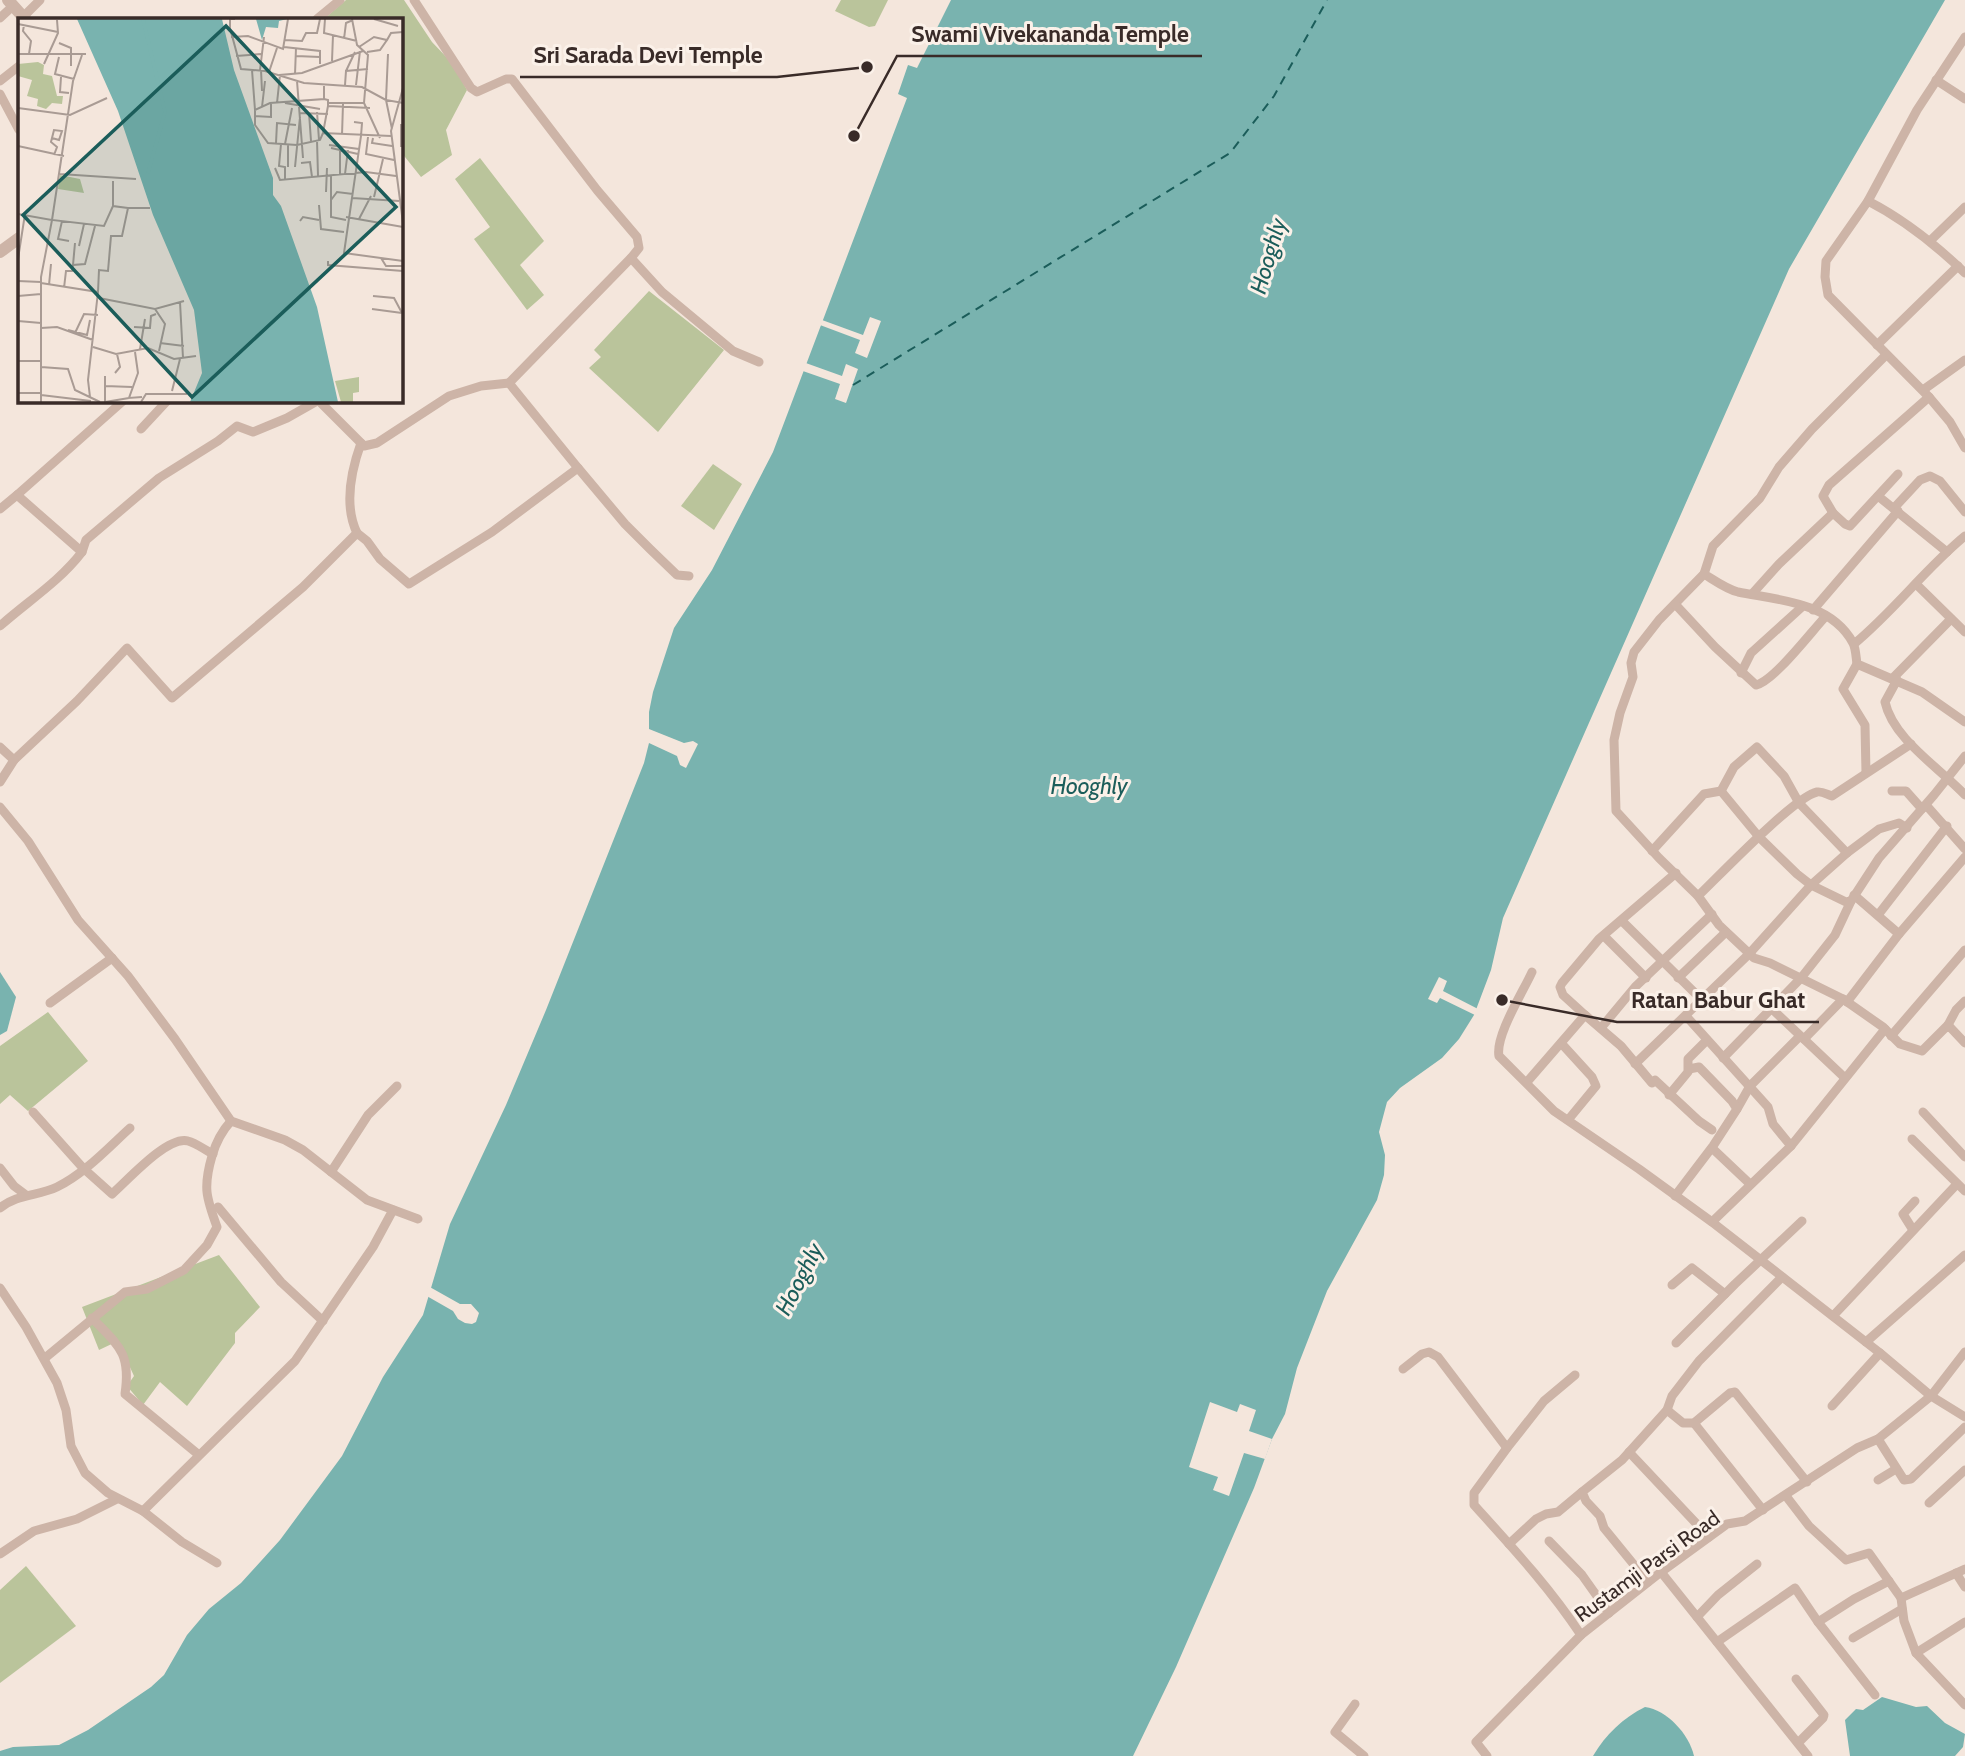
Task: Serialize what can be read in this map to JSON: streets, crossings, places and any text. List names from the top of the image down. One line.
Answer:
{"streets":{"street":["Rustamji Parsi Road"]},"water":["Hooghly"],"places":["Sri Sarada Devi Temple","Swami Vivekananda Temple","Ratan Babur Ghat"]}
